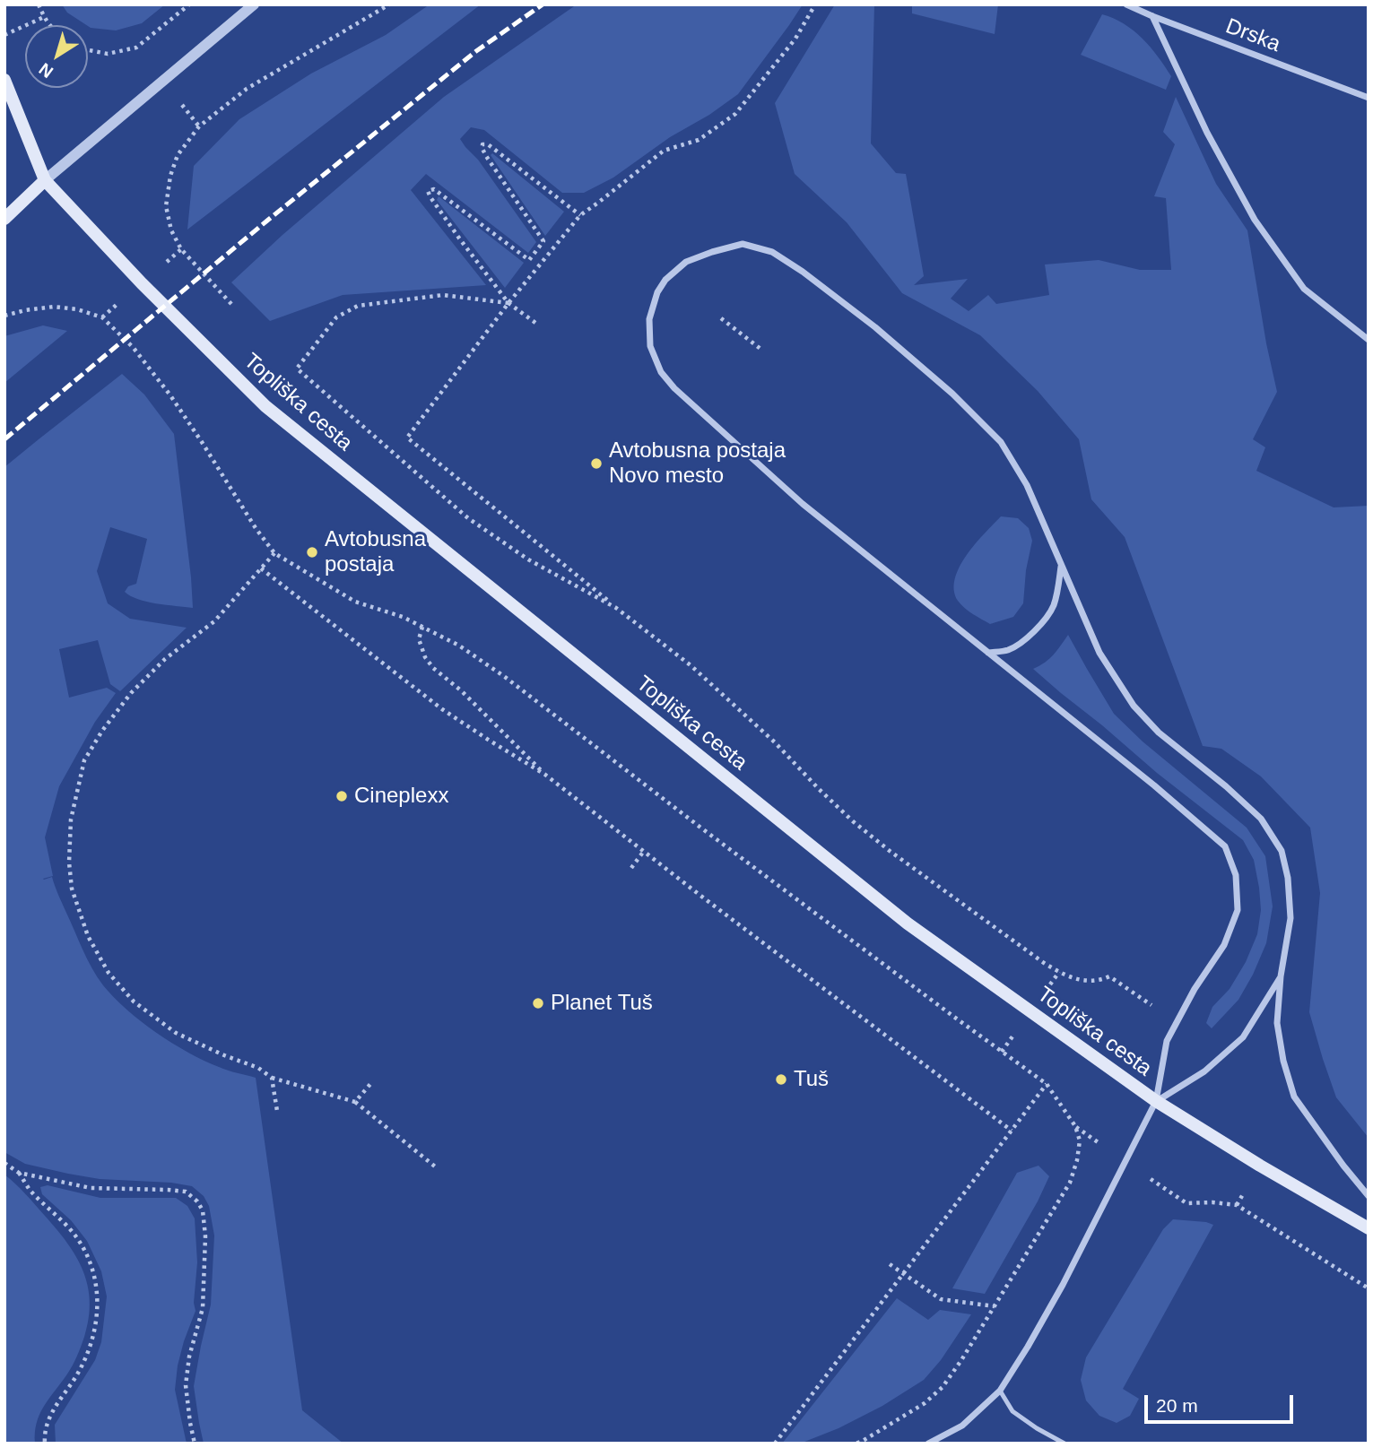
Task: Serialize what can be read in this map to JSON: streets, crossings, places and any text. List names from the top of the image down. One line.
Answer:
{"streets":{"main road":["Topliška cesta"],"street":["Drska"]},"places":["Avtobusna postaja Novo mesto","Avtobusna postaja","Cineplexx","Planet Tuš","Tuš"],"scale_bar":"20 m","north":"bottom left"}
